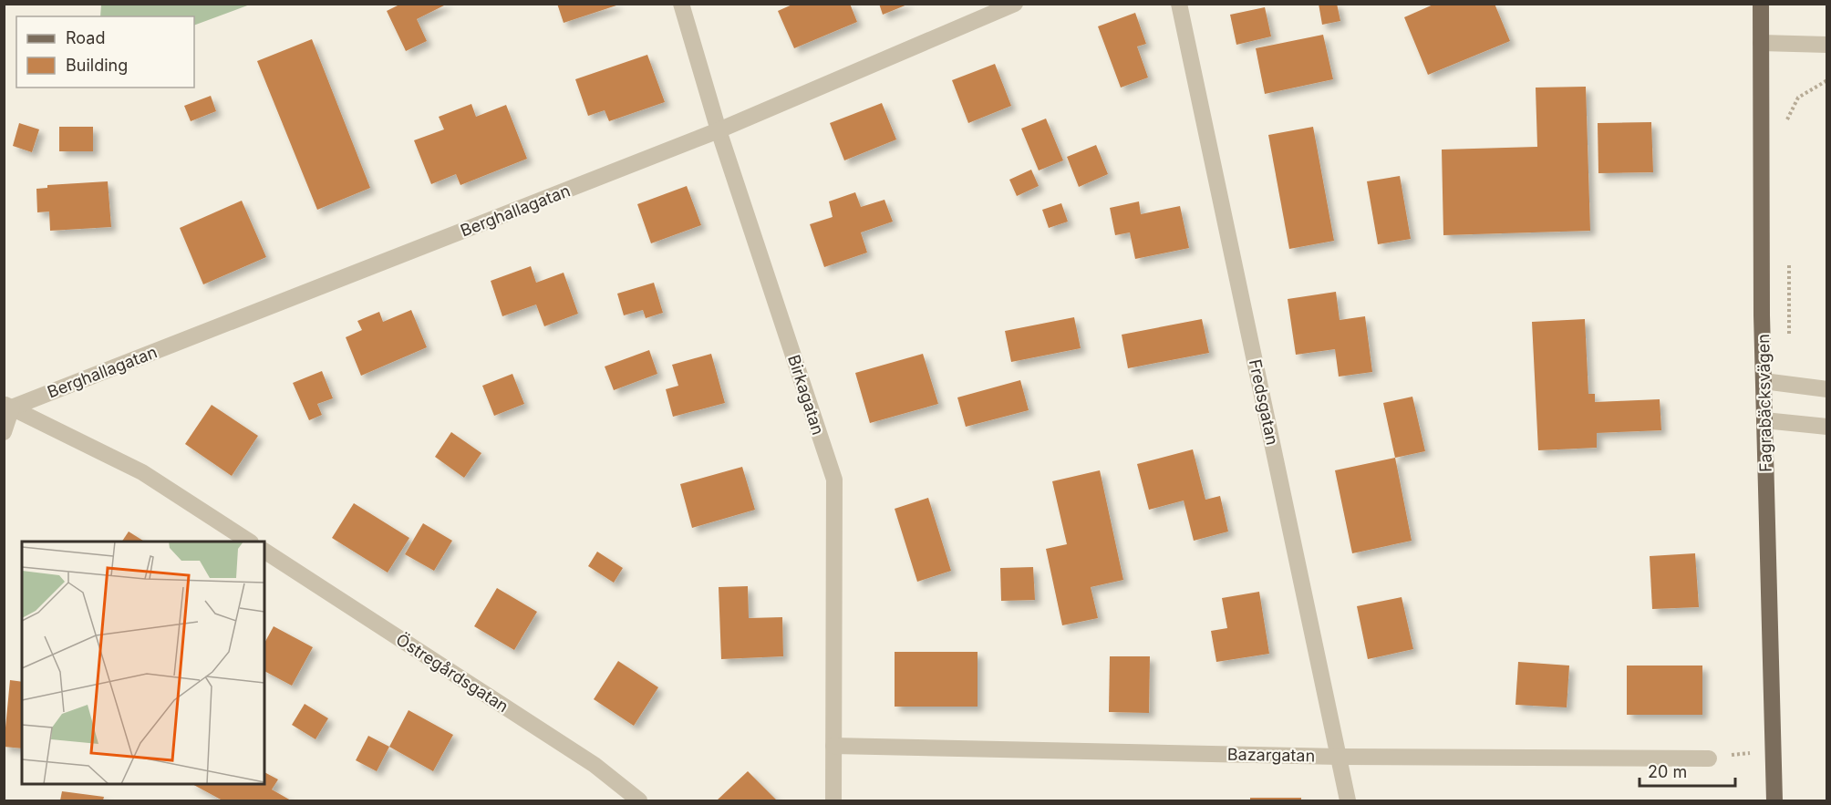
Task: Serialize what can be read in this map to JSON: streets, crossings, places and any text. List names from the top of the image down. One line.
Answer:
{"streets":{"main road":["Fagrabäcksvägen"],"street":["Berghallagatan","Birkagatan","Fredsgatan","Östregårdsgatan","Bazargatan"]},"crossings":[["Berghallagatan","Birkagatan"],["Birkagatan","Bazargatan"],["Fredsgatan","Bazargatan"]],"legend":["Road","Building"],"scale_bar":"20 m"}
